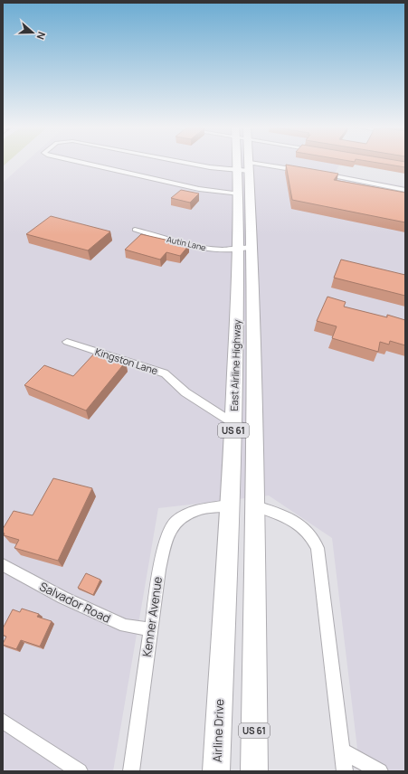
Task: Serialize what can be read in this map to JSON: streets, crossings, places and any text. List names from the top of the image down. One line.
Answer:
{"streets":{"highway":["East Airline Highway","US 61","Airline Drive"],"street":["Autin Lane","Kingston Lane","Salvador Road","Kenner Avenue"]},"crossings":[["Autin Lane","East Airline Highway"],["Kingston Lane","East Airline Highway"],["East Airline Highway","Kenner Avenue"],["East Airline Highway","Airline Drive"],["Salvador Road","Kenner Avenue"]],"north":"right"}
